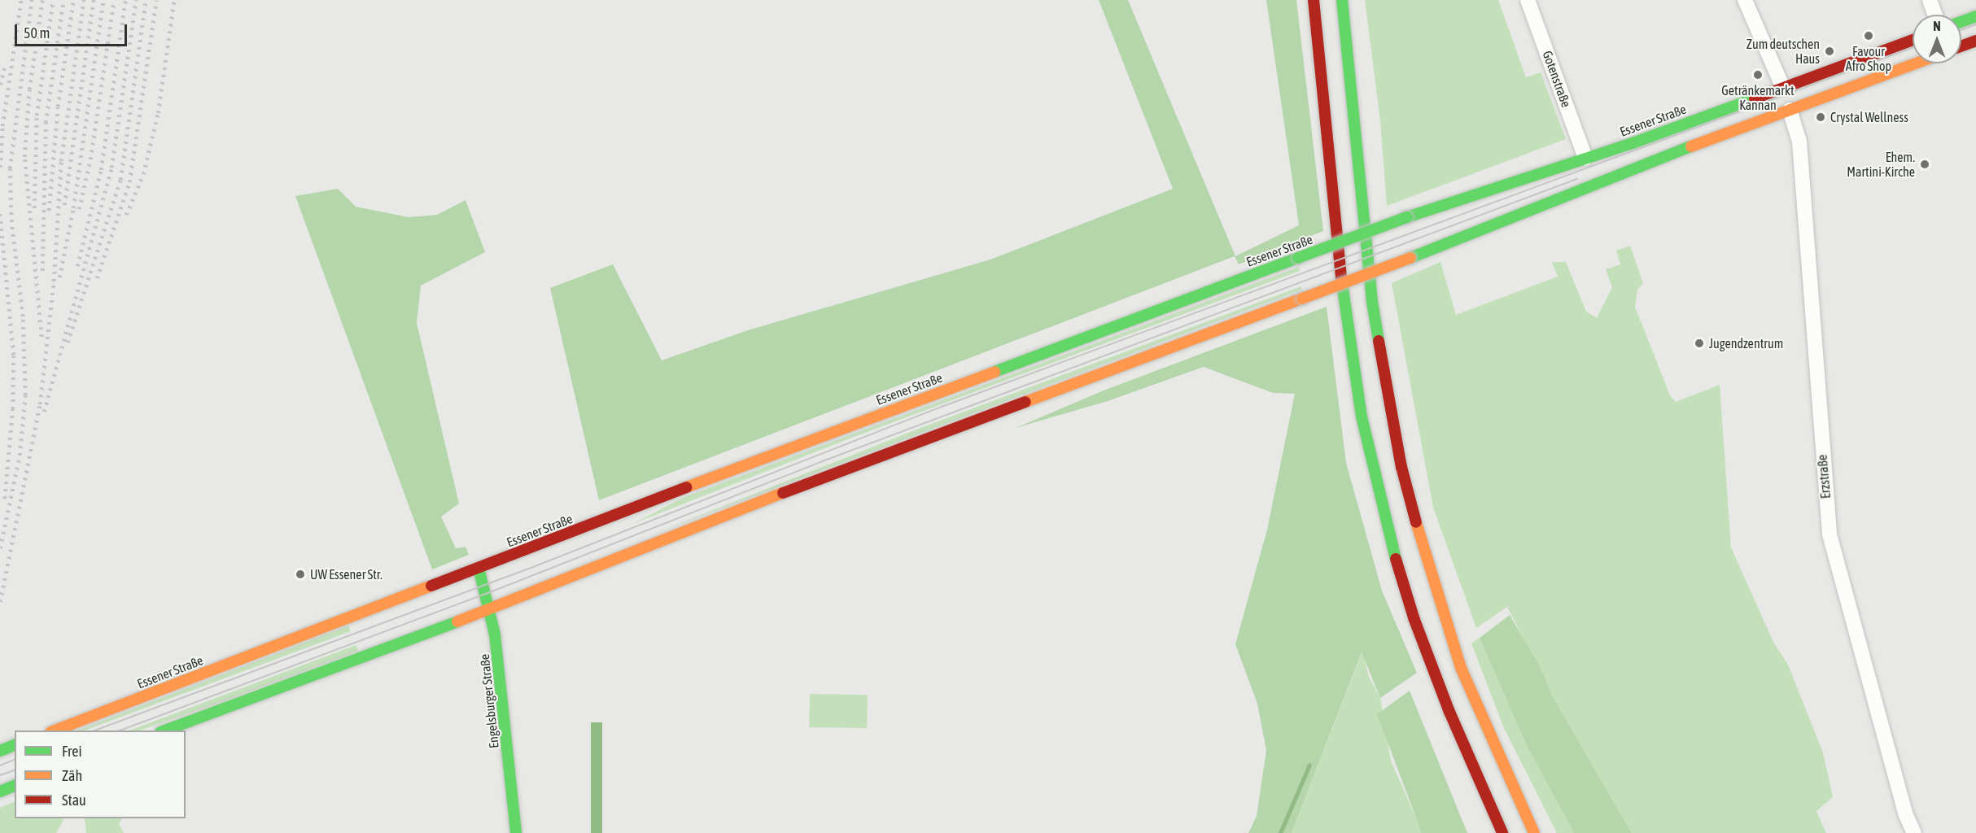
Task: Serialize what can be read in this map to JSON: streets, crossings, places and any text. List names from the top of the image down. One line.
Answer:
{"streets":{"main road":["Essener Straße","Engelsburger Straße"],"street":["Gotenstraße","Erzstraße"]},"crossings":[["Gotenstraße","Essener Straße"],["Essener Straße","Engelsburger Straße"]],"places":["Favour Afro Shop","Zum deutschen Haus","Getränkemarkt Kannan","Crystal Wellness","Ehem. Martini-Kirche","Jugendzentrum","UW Essener Str."],"legend":["Frei","Zäh","Stau"],"scale_bar":"50 m","north":"top"}
